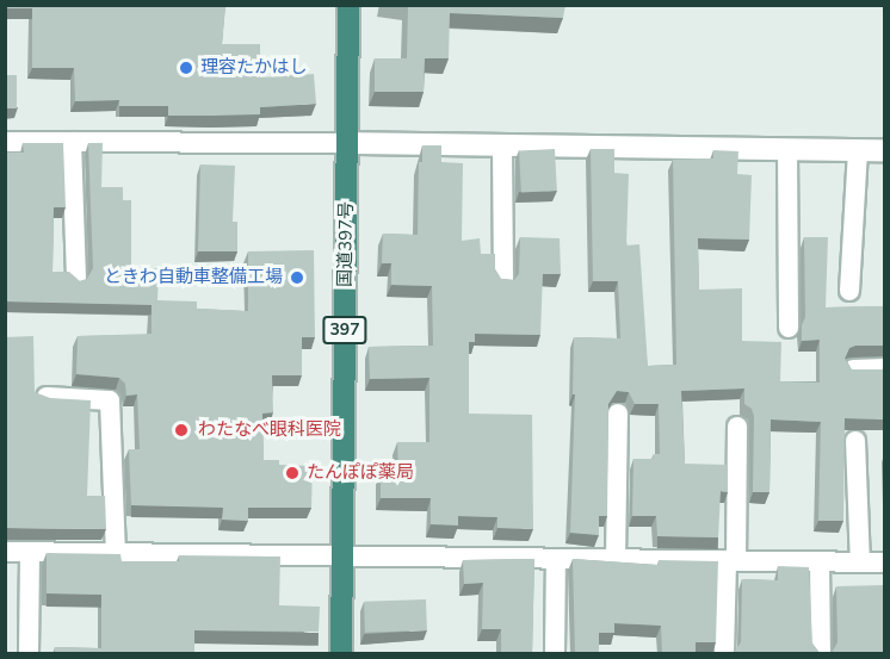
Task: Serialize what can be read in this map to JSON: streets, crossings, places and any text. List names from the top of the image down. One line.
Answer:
{"streets":{"highway":["国道397号","397"]},"places":["理容たかはし","ときわ自動車整備工場","わたなべ眼科医院","たんぽぽ薬局"]}
